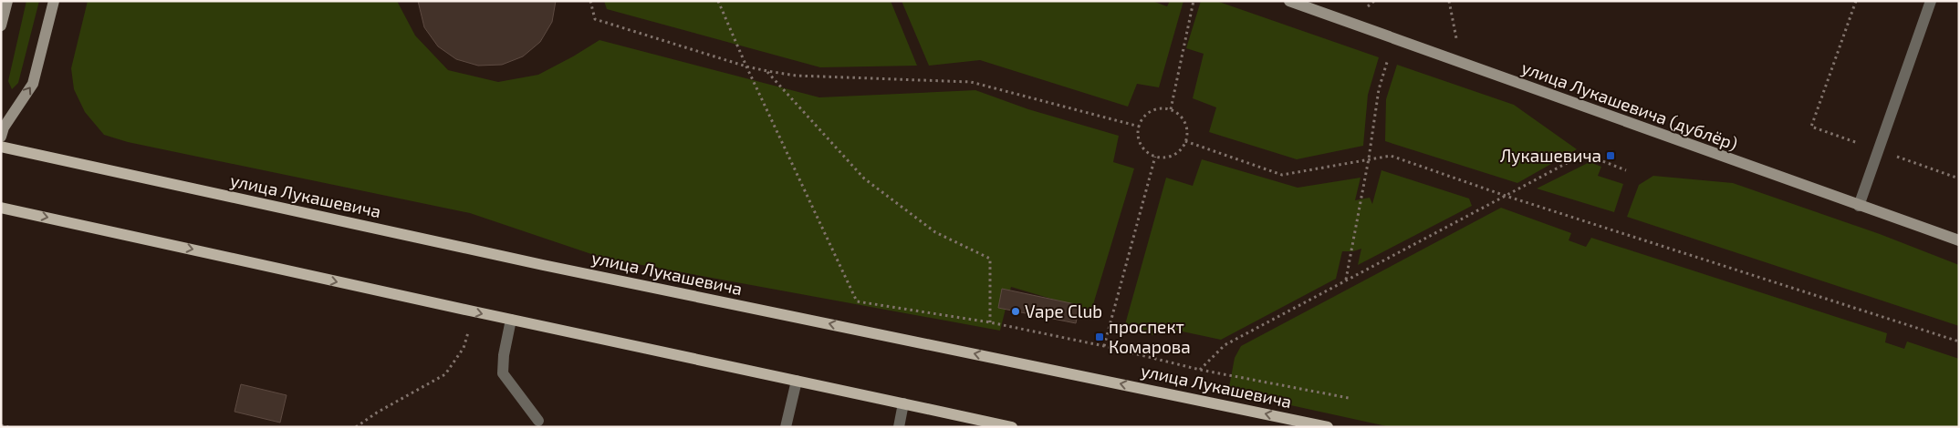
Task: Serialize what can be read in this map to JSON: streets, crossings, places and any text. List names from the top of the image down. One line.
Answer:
{"streets":{"main road":["улица Лукашевича (дублёр)","улица Лукашевича"]},"places":{"transit":["Лукашевича","проспект Комарова"],"other":["Vape Club"]}}
